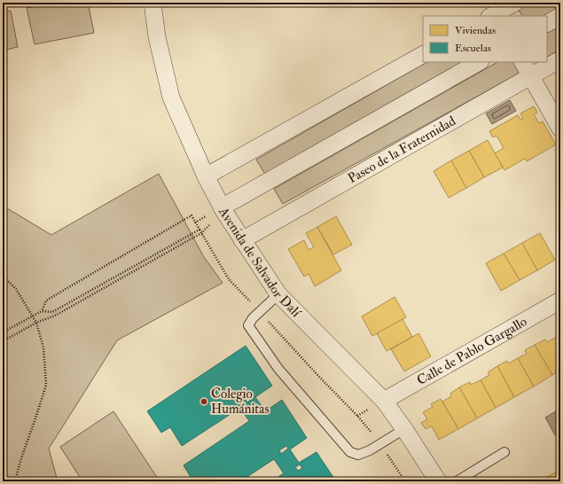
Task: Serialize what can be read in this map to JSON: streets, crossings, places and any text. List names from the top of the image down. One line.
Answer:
{"streets":{"street":["Paseo de la Fraternidad","Avenida de Salvador Dalí","Calle de Pablo Gargallo"]},"crossings":[["Paseo de la Fraternidad","Avenida de Salvador Dalí"],["Avenida de Salvador Dalí","Calle de Pablo Gargallo"]],"places":["Colegio Humánitas"],"legend":["Viviendas","Escuelas"]}
